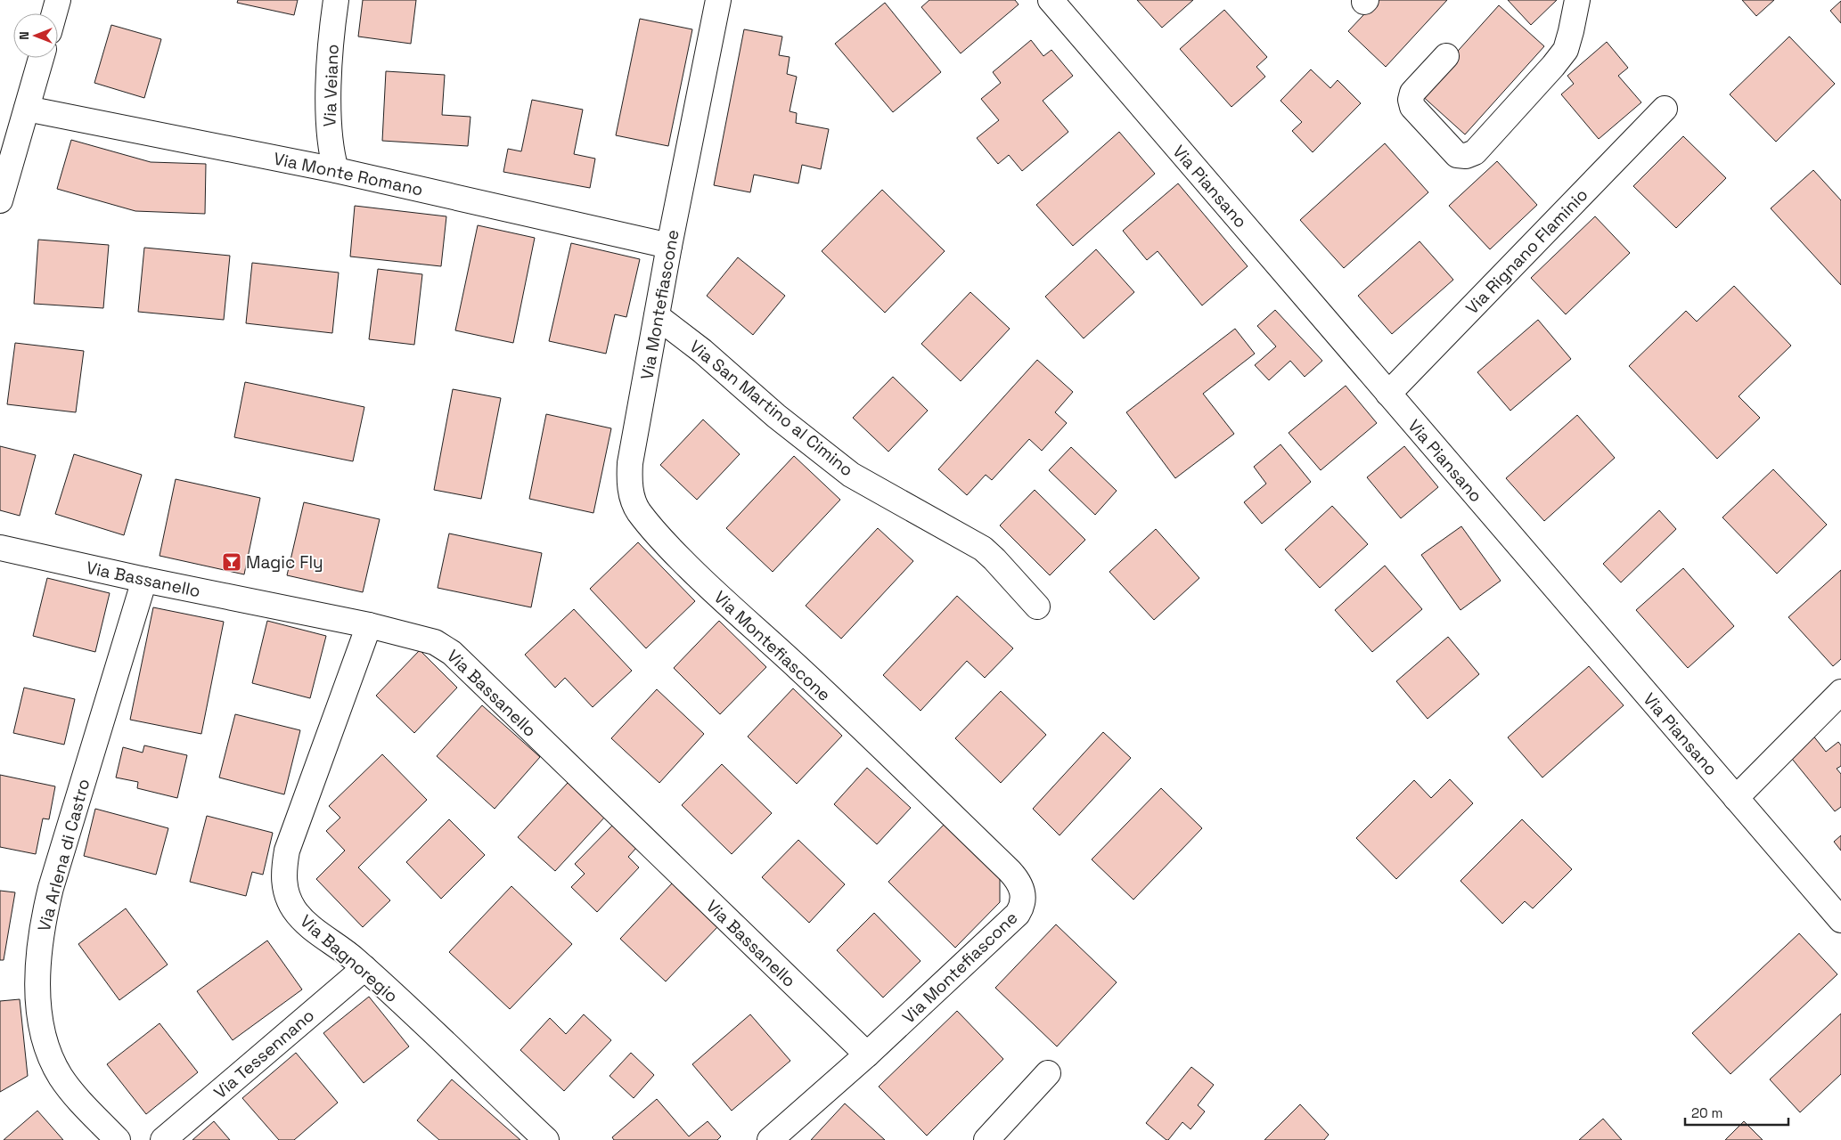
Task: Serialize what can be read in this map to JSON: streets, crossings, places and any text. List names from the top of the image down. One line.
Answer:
{"streets":{"street":["Via Veiano","Via Monte Romano","Via Piansano","Via Rignano Flaminio","Via Montefiascone","Via San Martino al Cimino","Via Bassanello","Via Arlena di Castro","Via Bagnoregio","Via Tessennano"]},"crossings":[["Via Veiano","Via Monte Romano"],["Via Monte Romano","Via Montefiascone"],["Via Piansano","Via Rignano Flaminio"],["Via Montefiascone","Via San Martino al Cimino"],["Via Montefiascone","Via Bassanello"],["Via Bassanello","Via Arlena di Castro"],["Via Bassanello","Via Bagnoregio"],["Via Bagnoregio","Via Tessennano"]],"places":{"bar":["Magic Fly"]},"scale_bar":"20 m","north":"left"}
